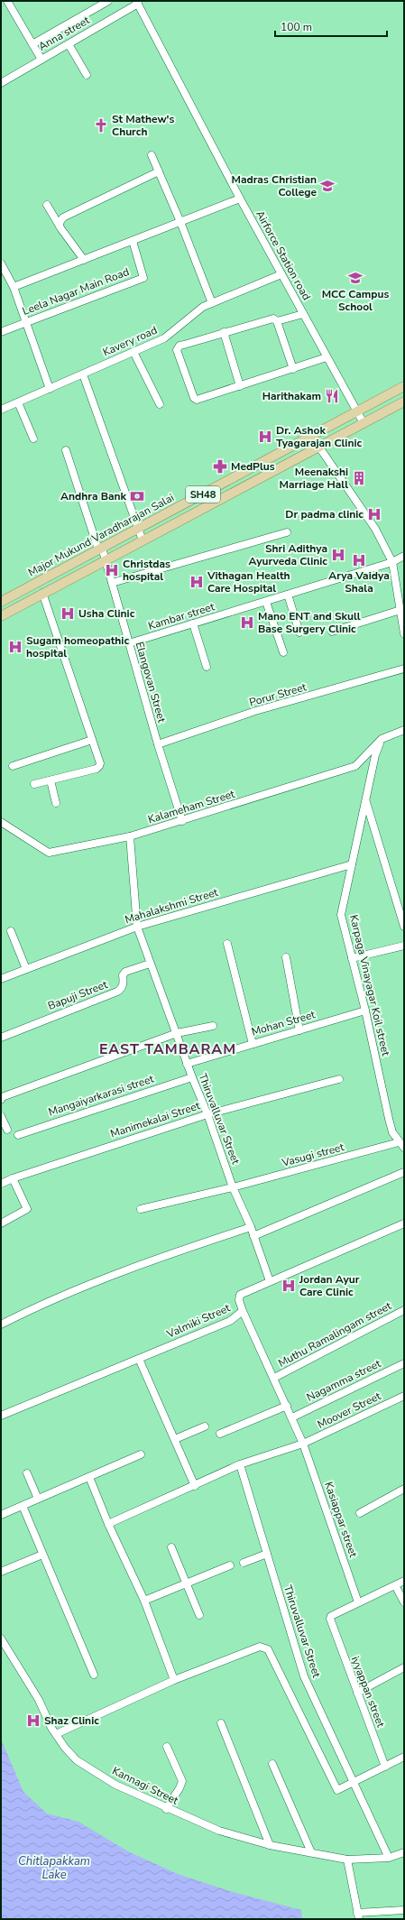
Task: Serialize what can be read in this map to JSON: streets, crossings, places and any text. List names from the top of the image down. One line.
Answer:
{"streets":{"main road":["SH48","Major Mukund Varadharajan Salai"],"street":["Anna street","Airforce Station road","Leela Nagar Main Road","Kavery road","Kambar street","Elangovan Street","Porur Street","Kalameham Street","Mahalakshmi Street","Karpaga Vinayagar Koil street","Bapuji Street","Mohan Street","Mangaiyarkarasi street","Thiruvalluvar Street","Manimekalai Street","Vasugi street","Valmiki Street","Muthu Ramalingam street","Nagamma street","Moover Street","Kasiappar street","iyyappan street","Kannagi Street"]},"crossings":[["Anna street","Airforce Station road"],["Airforce Station road","Kavery road"],["Airforce Station road","SH48"],["Airforce Station road","Major Mukund Varadharajan Salai"],["SH48","Elangovan Street"],["Major Mukund Varadharajan Salai","Elangovan Street"],["Kambar street","Elangovan Street"],["Elangovan Street","Porur Street"],["Elangovan Street","Kalameham Street"],["Kalameham Street","Karpaga Vinayagar Koil street"],["Kalameham Street","Thiruvalluvar Street"],["Mahalakshmi Street","Karpaga Vinayagar Koil street"],["Mahalakshmi Street","Thiruvalluvar Street"],["Karpaga Vinayagar Koil street","Mohan Street"],["Karpaga Vinayagar Koil street","Vasugi street"],["Bapuji Street","Thiruvalluvar Street"],["Mohan Street","Thiruvalluvar Street"],["Mangaiyarkarasi street","Thiruvalluvar Street"],["Thiruvalluvar Street","Manimekalai Street"],["Thiruvalluvar Street","Vasugi street"],["Thiruvalluvar Street","Valmiki Street"],["Thiruvalluvar Street","Kannagi Street"],["Valmiki Street","Kasiappar street"],["Muthu Ramalingam street","Kasiappar street"],["Nagamma street","Kasiappar street"],["Moover Street","Kasiappar street"],["Kasiappar street","iyyappan street"]],"districts":["EAST TAMBARAM"],"water":["Chitlapakkam Lake"],"places":{"church":["St Mathew's Church"],"school or university":["Madras Christian College","MCC Campus School"],"restaurant":["Harithakam"],"hospital":["Dr. Ashok Tyagarajan Clinic","Dr padma clinic","Shri Adithya Ayurveda Clinic","Arya Vaidya Shala","Christdas hospital","Vithagan Health Care Hospital","Usha Clinic","Mano ENT and Skull Base Surgery Clinic","Sugam homeopathic hospital","Jordan Ayur Care Clinic","Shaz Clinic"],"pharmacy":["MedPlus"],"building":["Meenakshi Marriage Hall"],"bank":["Andhra Bank"]},"scale_bar":"100 m"}
